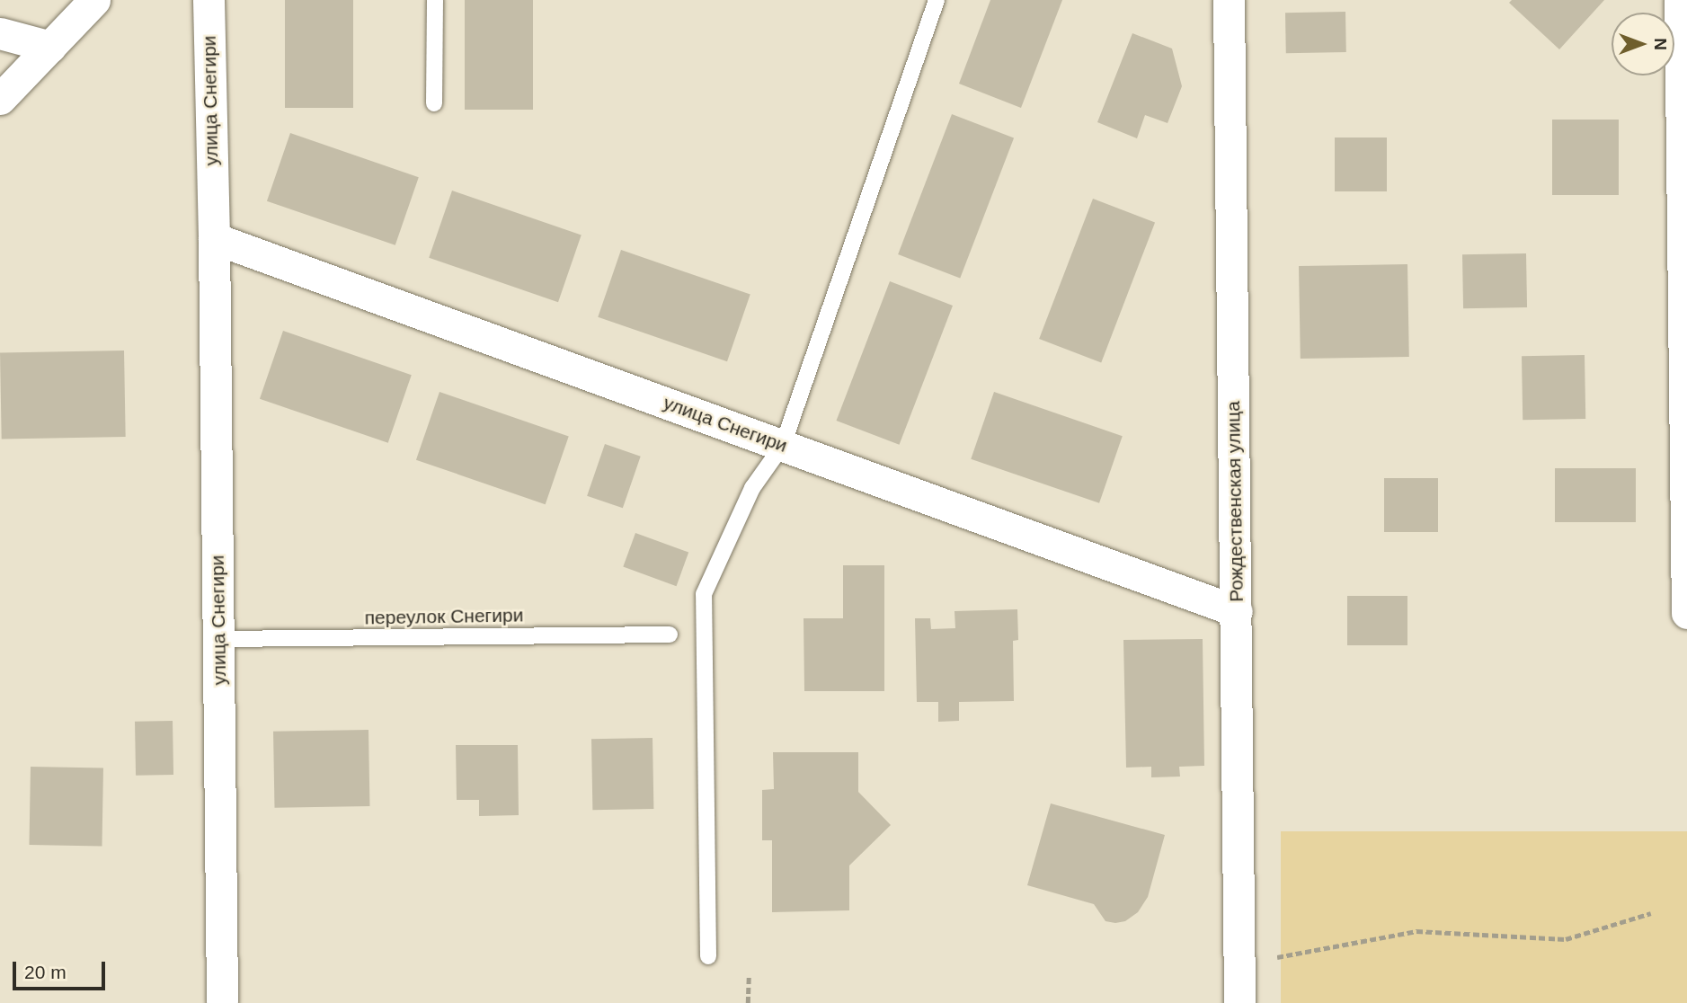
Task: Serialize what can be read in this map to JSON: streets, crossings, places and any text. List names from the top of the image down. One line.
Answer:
{"streets":{"street":["улица Снегири","Рождественская улица"],"lane":["переулок Снегири"]},"crossings":[["улица Снегири","Рождественская улица"],["улица Снегири","переулок Снегири"]],"scale_bar":"20 m","north":"right"}
